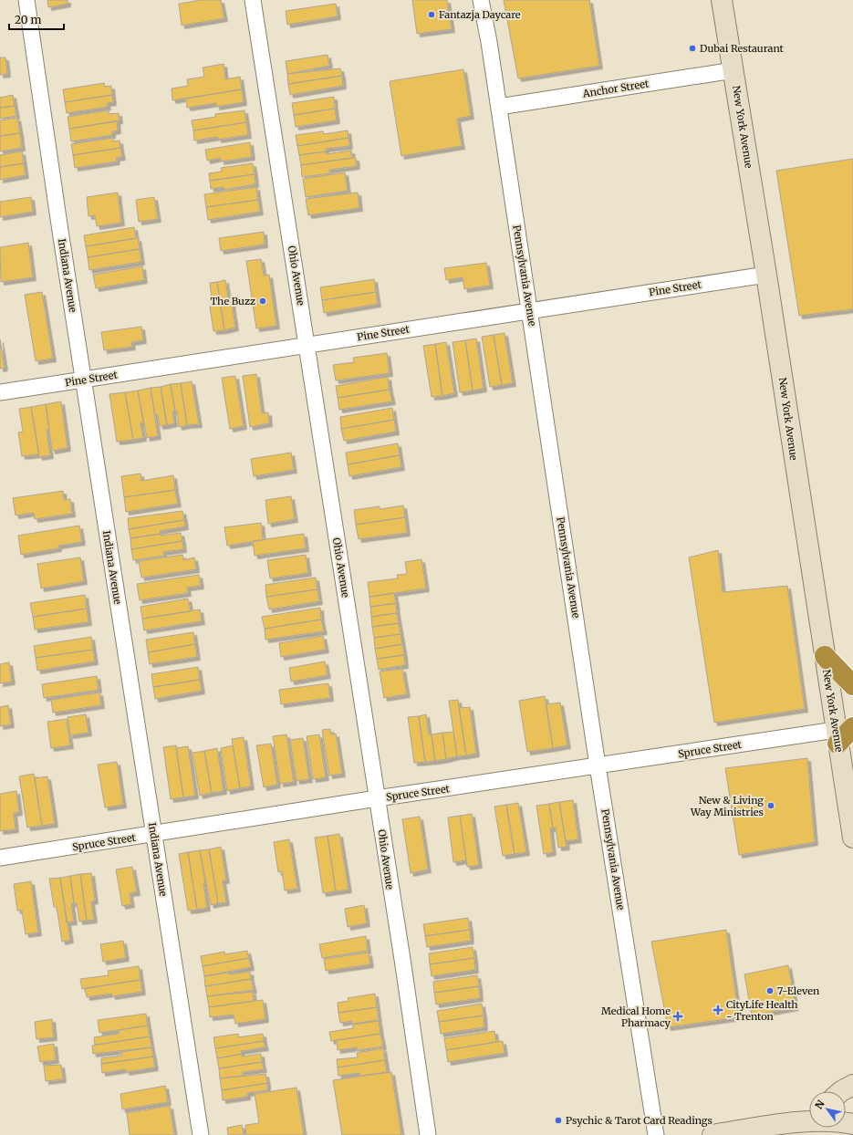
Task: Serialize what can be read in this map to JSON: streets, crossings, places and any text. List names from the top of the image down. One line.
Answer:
{"streets":{"street":["Anchor Street","New York Avenue","Indiana Avenue","Ohio Avenue","Pennsylvania Avenue","Pine Street","Spruce Street"]},"crossings":[["Anchor Street","New York Avenue"],["Anchor Street","Pennsylvania Avenue"],["New York Avenue","Pine Street"],["New York Avenue","Spruce Street"],["Indiana Avenue","Pine Street"],["Indiana Avenue","Spruce Street"],["Ohio Avenue","Pine Street"],["Ohio Avenue","Spruce Street"],["Pennsylvania Avenue","Pine Street"],["Pennsylvania Avenue","Spruce Street"]],"places":{"other":["Fantazja Daycare","Dubai Restaurant","The Buzz","New & Living Way Ministries","7-Eleven","Psychic & Tarot Card Readings"],"health":["CityLife Health - Trenton","Medical Home Pharmacy"]},"scale_bar":"20 m","north":"top left"}
